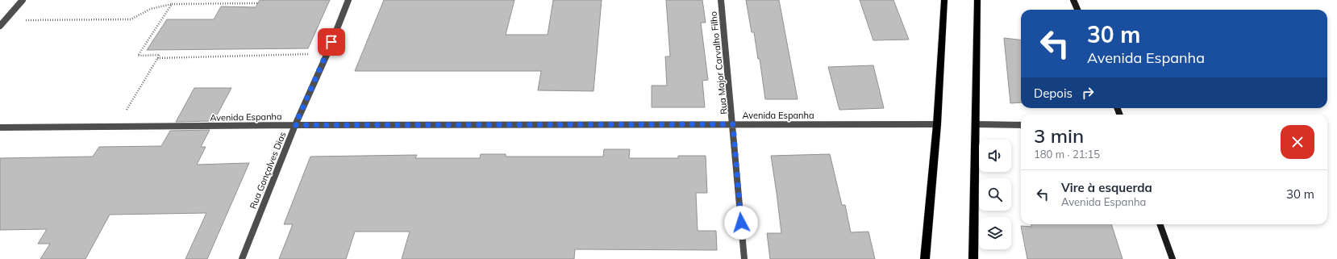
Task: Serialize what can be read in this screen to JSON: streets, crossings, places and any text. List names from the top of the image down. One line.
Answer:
{"streets":{"street":["Rua Major Carvalho Filho","Avenida Espanha","Rua Gonçalves Dias"]},"crossings":[["Rua Major Carvalho Filho","Avenida Espanha"],["Avenida Espanha","Rua Gonçalves Dias"]],"page":{"turn":["30 m","Avenida Espanha"],"then":"Depois","heading":["3 min","180 m · 21:15"],"list":[{"name":"Vire à esquerda","note":"Avenida Espanha","value":"30 m"}]}}
